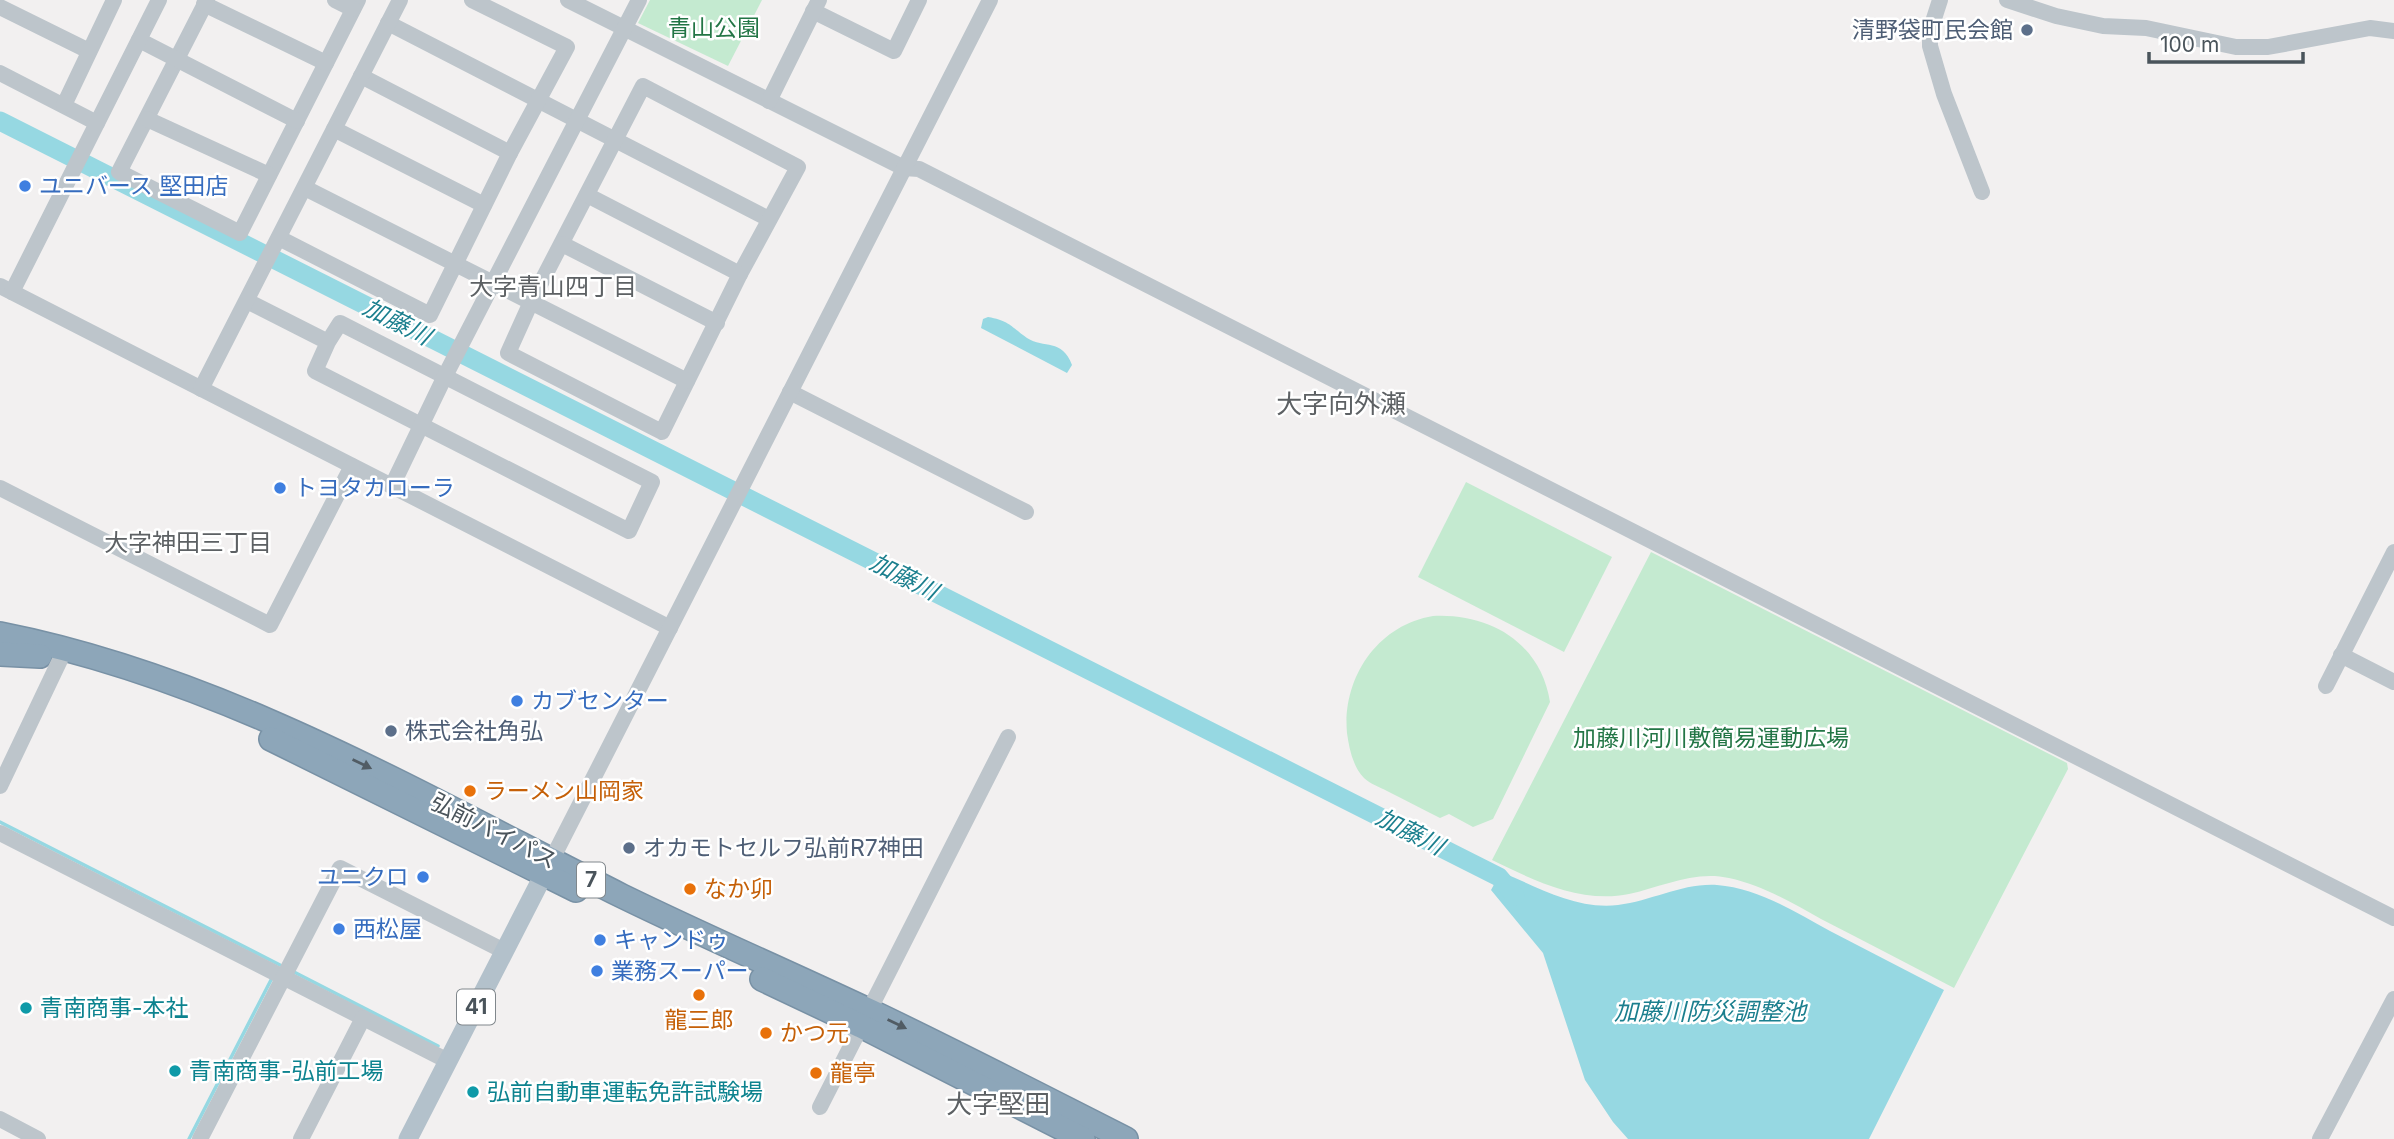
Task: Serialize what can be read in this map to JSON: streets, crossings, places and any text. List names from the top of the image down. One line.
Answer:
{"streets":{"highway":["弘前バイパス","7"],"main road":["41"]},"crossings":[["弘前バイパス","41"]],"districts":["大字青山四丁目","大字向外瀬","大字神田三丁目","大字堅田"],"water":["加藤川","加藤川防災調整池"],"parks":["青山公園","加藤川河川敷簡易運動広場"],"places":["清野袋町民会館","ユニバース 堅田店","トヨタカローラ","カブセンター","株式会社角弘","ラーメン山岡家","オカモトセルフ弘前R7神田","ユニクロ","なか卯","西松屋","キャンドゥ","業務スーパー","龍三郎","青南商事-本社","かつ元","青南商事-弘前工場","龍亭","弘前自動車運転免許試験場"],"scale_bar":"100 m"}
